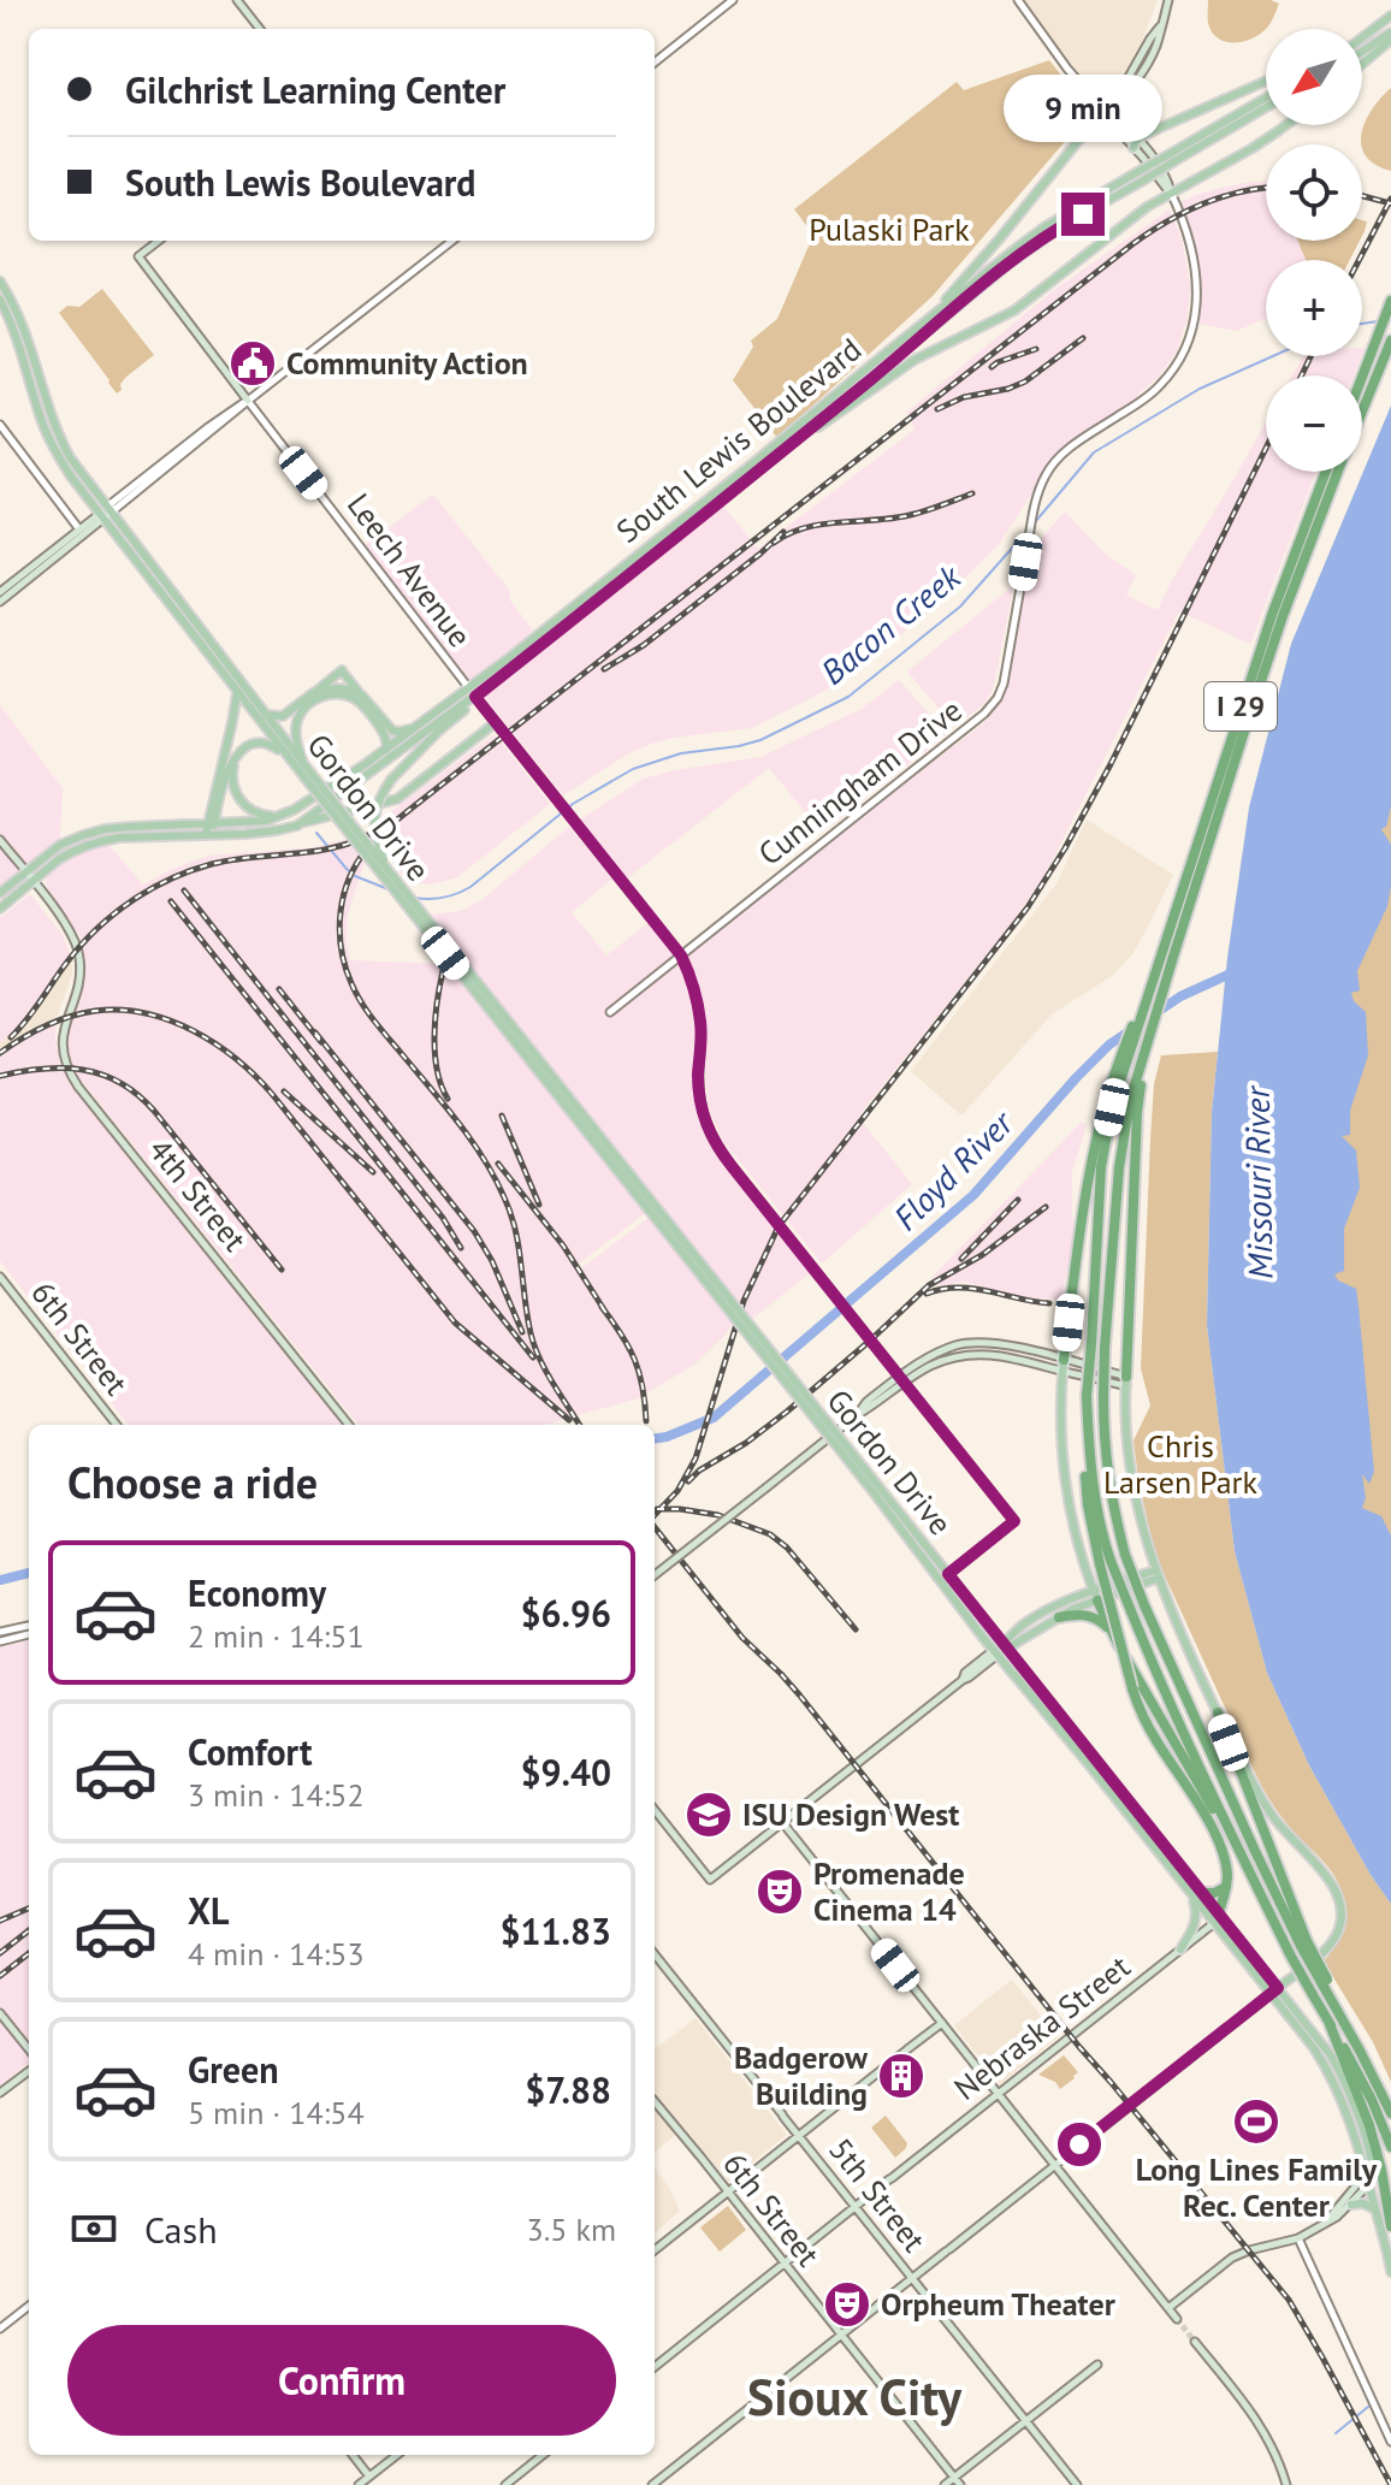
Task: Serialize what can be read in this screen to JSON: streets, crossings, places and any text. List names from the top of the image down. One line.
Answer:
{"streets":{"highway":["I 29"],"main road":["South Lewis Boulevard","Leech Avenue","Gordon Drive","4th Street","6th Street","Nebraska Street","5th Street"],"street":["Cunningham Drive"]},"crossings":[["South Lewis Boulevard","Leech Avenue"],["South Lewis Boulevard","4th Street"],["Leech Avenue","Cunningham Drive"],["Gordon Drive","Nebraska Street"],["6th Street","Nebraska Street"],["Nebraska Street","5th Street"]],"districts":["Sioux City"],"water":["Bacon Creek","Floyd River","Missouri River"],"parks":["Pulaski Park","Chris Larsen Park"],"places":{"public building":["Community Action"],"school or university":["ISU Design West"],"theatre":["Promenade Cinema 14","Orpheum Theater"],"building":["Badgerow Building"],"sports":["Long Lines Family Rec. Center"]},"north":"bottom left","page":{"map_buttons":["+","−"],"banner":["Gilchrist Learning Center","South Lewis Boulevard"],"bubble":"9 min","heading":"Choose a ride","list":[{"name":"Economy","note":"2 min · 14:51","value":"$6.96"},{"name":"Comfort","note":"3 min · 14:52","value":"$9.40"},{"name":"XL","note":"4 min · 14:53","value":"$11.83"},{"name":"Green","note":"5 min · 14:54","value":"$7.88"}],"pay":["Cash","3.5 km"],"buttons":"Confirm"}}
